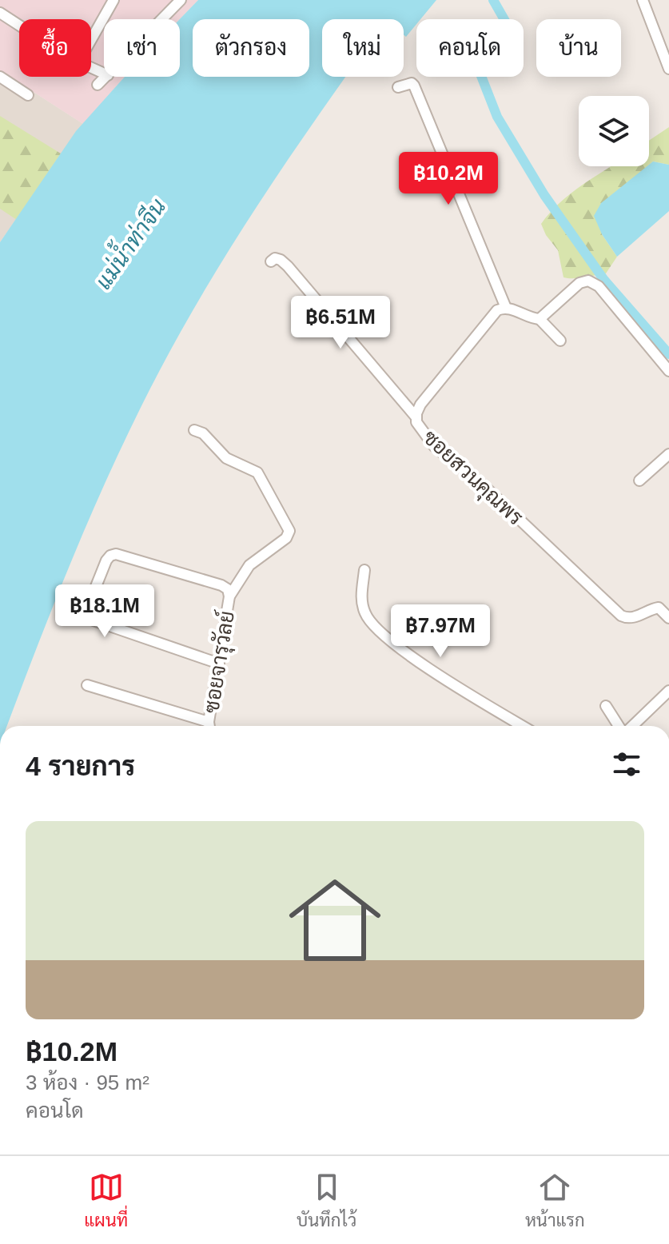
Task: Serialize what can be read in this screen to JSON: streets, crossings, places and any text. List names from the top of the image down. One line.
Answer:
{"streets":{"street":["ซอยสวนคุณพร","ซอยจารุวัลย์"]},"water":["แม่น้ำท่าจีน"],"page":{"chip":["ซื้อ","เช่า","ตัวกรอง","ใหม่","คอนโด","บ้าน"],"price":["฿10.2M","฿6.51M","฿18.1M","฿7.97M"],"heading":"4 รายการ","list":[{"name":"฿10.2M","note":"3 ห้อง · 95 m² · คอนโด"}],"tabs":["แผนที่","บันทึกไว้","หน้าแรก"]}}
